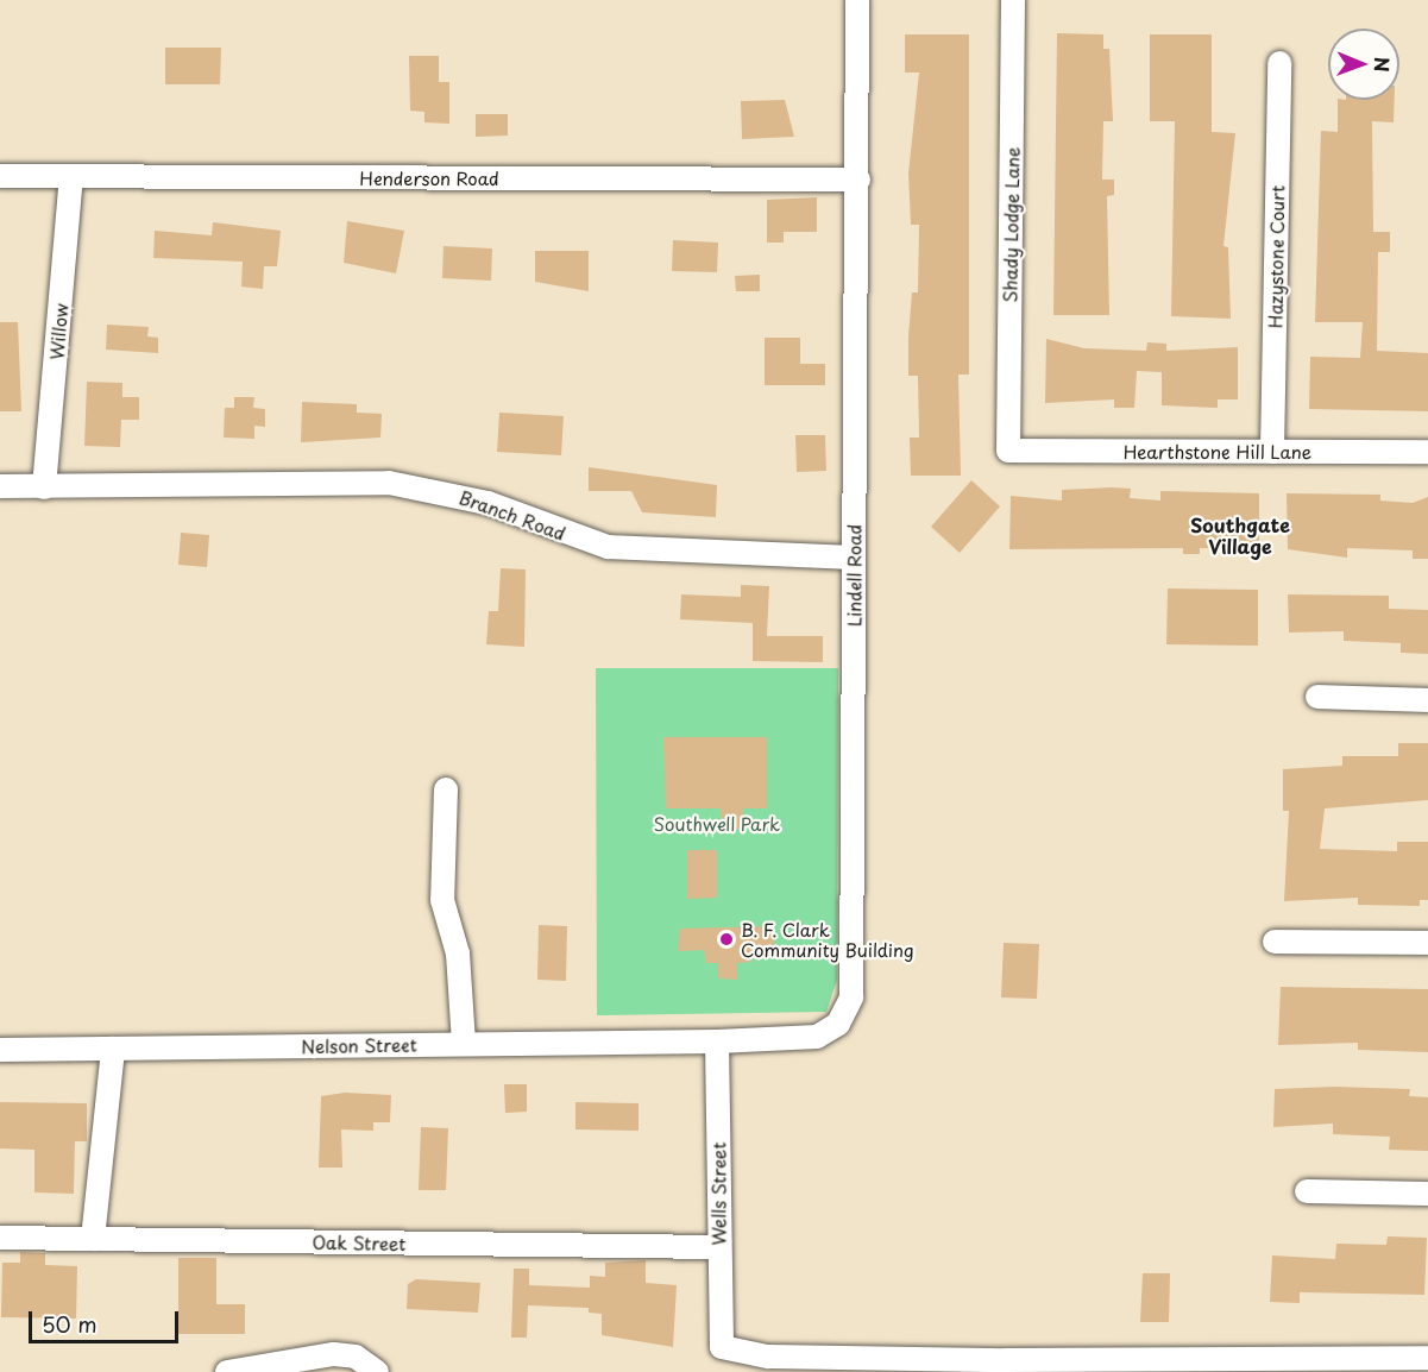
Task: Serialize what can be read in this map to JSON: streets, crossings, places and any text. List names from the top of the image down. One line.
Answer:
{"streets":{"street":["Henderson Road","Shady Lodge Lane","Hazystone Court","Willow","Hearthstone Hill Lane","Branch Road","Lindell Road","Nelson Street","Wells Street","Oak Street"]},"crossings":[["Henderson Road","Willow"],["Henderson Road","Lindell Road"],["Shady Lodge Lane","Hearthstone Hill Lane"],["Hazystone Court","Hearthstone Hill Lane"],["Willow","Branch Road"],["Branch Road","Lindell Road"],["Lindell Road","Nelson Street"],["Lindell Road","Wells Street"],["Nelson Street","Wells Street"],["Wells Street","Oak Street"]],"districts":["Southgate Village"],"parks":["Southwell Park"],"places":["B. F. Clark Community Building"],"scale_bar":"50 m","north":"right"}
